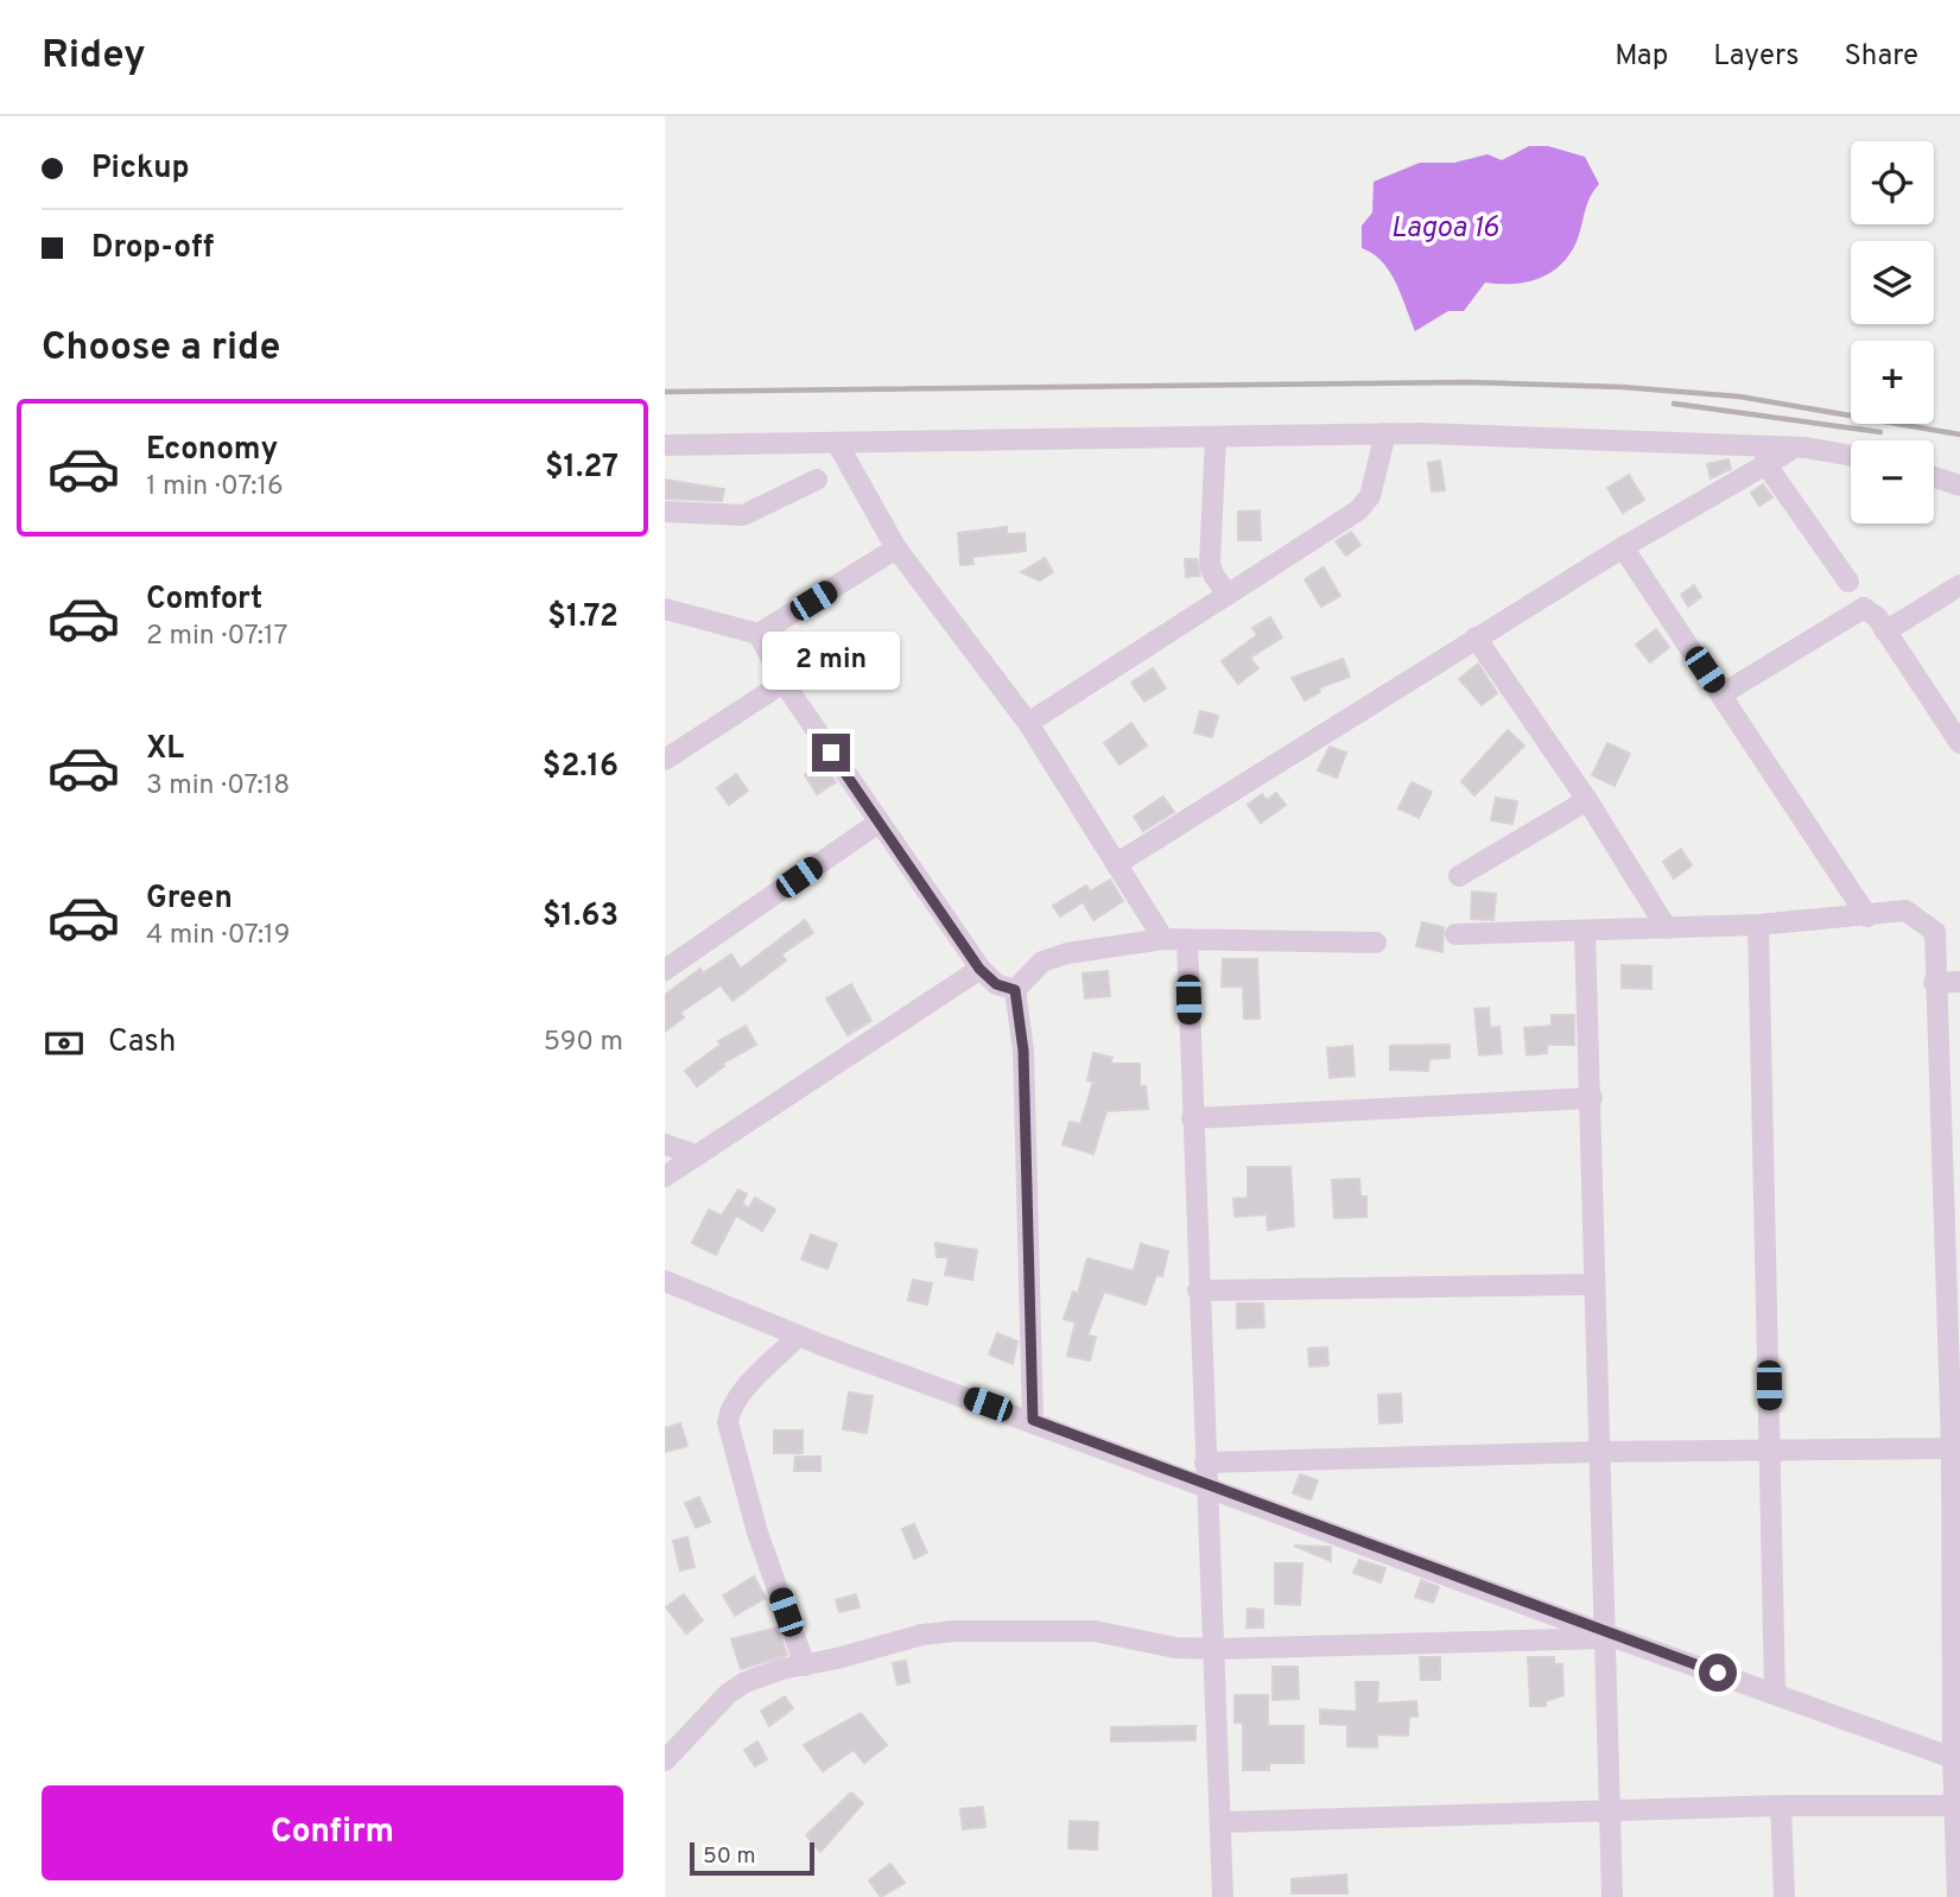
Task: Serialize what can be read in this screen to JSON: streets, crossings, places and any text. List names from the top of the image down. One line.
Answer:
{"water":["Lagoa 16"],"scale_bar":"50 m","page":{"header":"Ridey","nav":["Map","Layers","Share"],"banner":["Pickup","Drop-off"],"map_buttons":["+","−"],"heading":"Choose a ride","list":[{"name":"Economy","note":"1 min · 07:16","value":"$1.27"},{"name":"Comfort","note":"2 min · 07:17","value":"$1.72"},{"name":"XL","note":"3 min · 07:18","value":"$2.16"},{"name":"Green","note":"4 min · 07:19","value":"$1.63"}],"bubble":"2 min","pay":["Cash","590 m"],"buttons":"Confirm","scale":"50 m"}}
